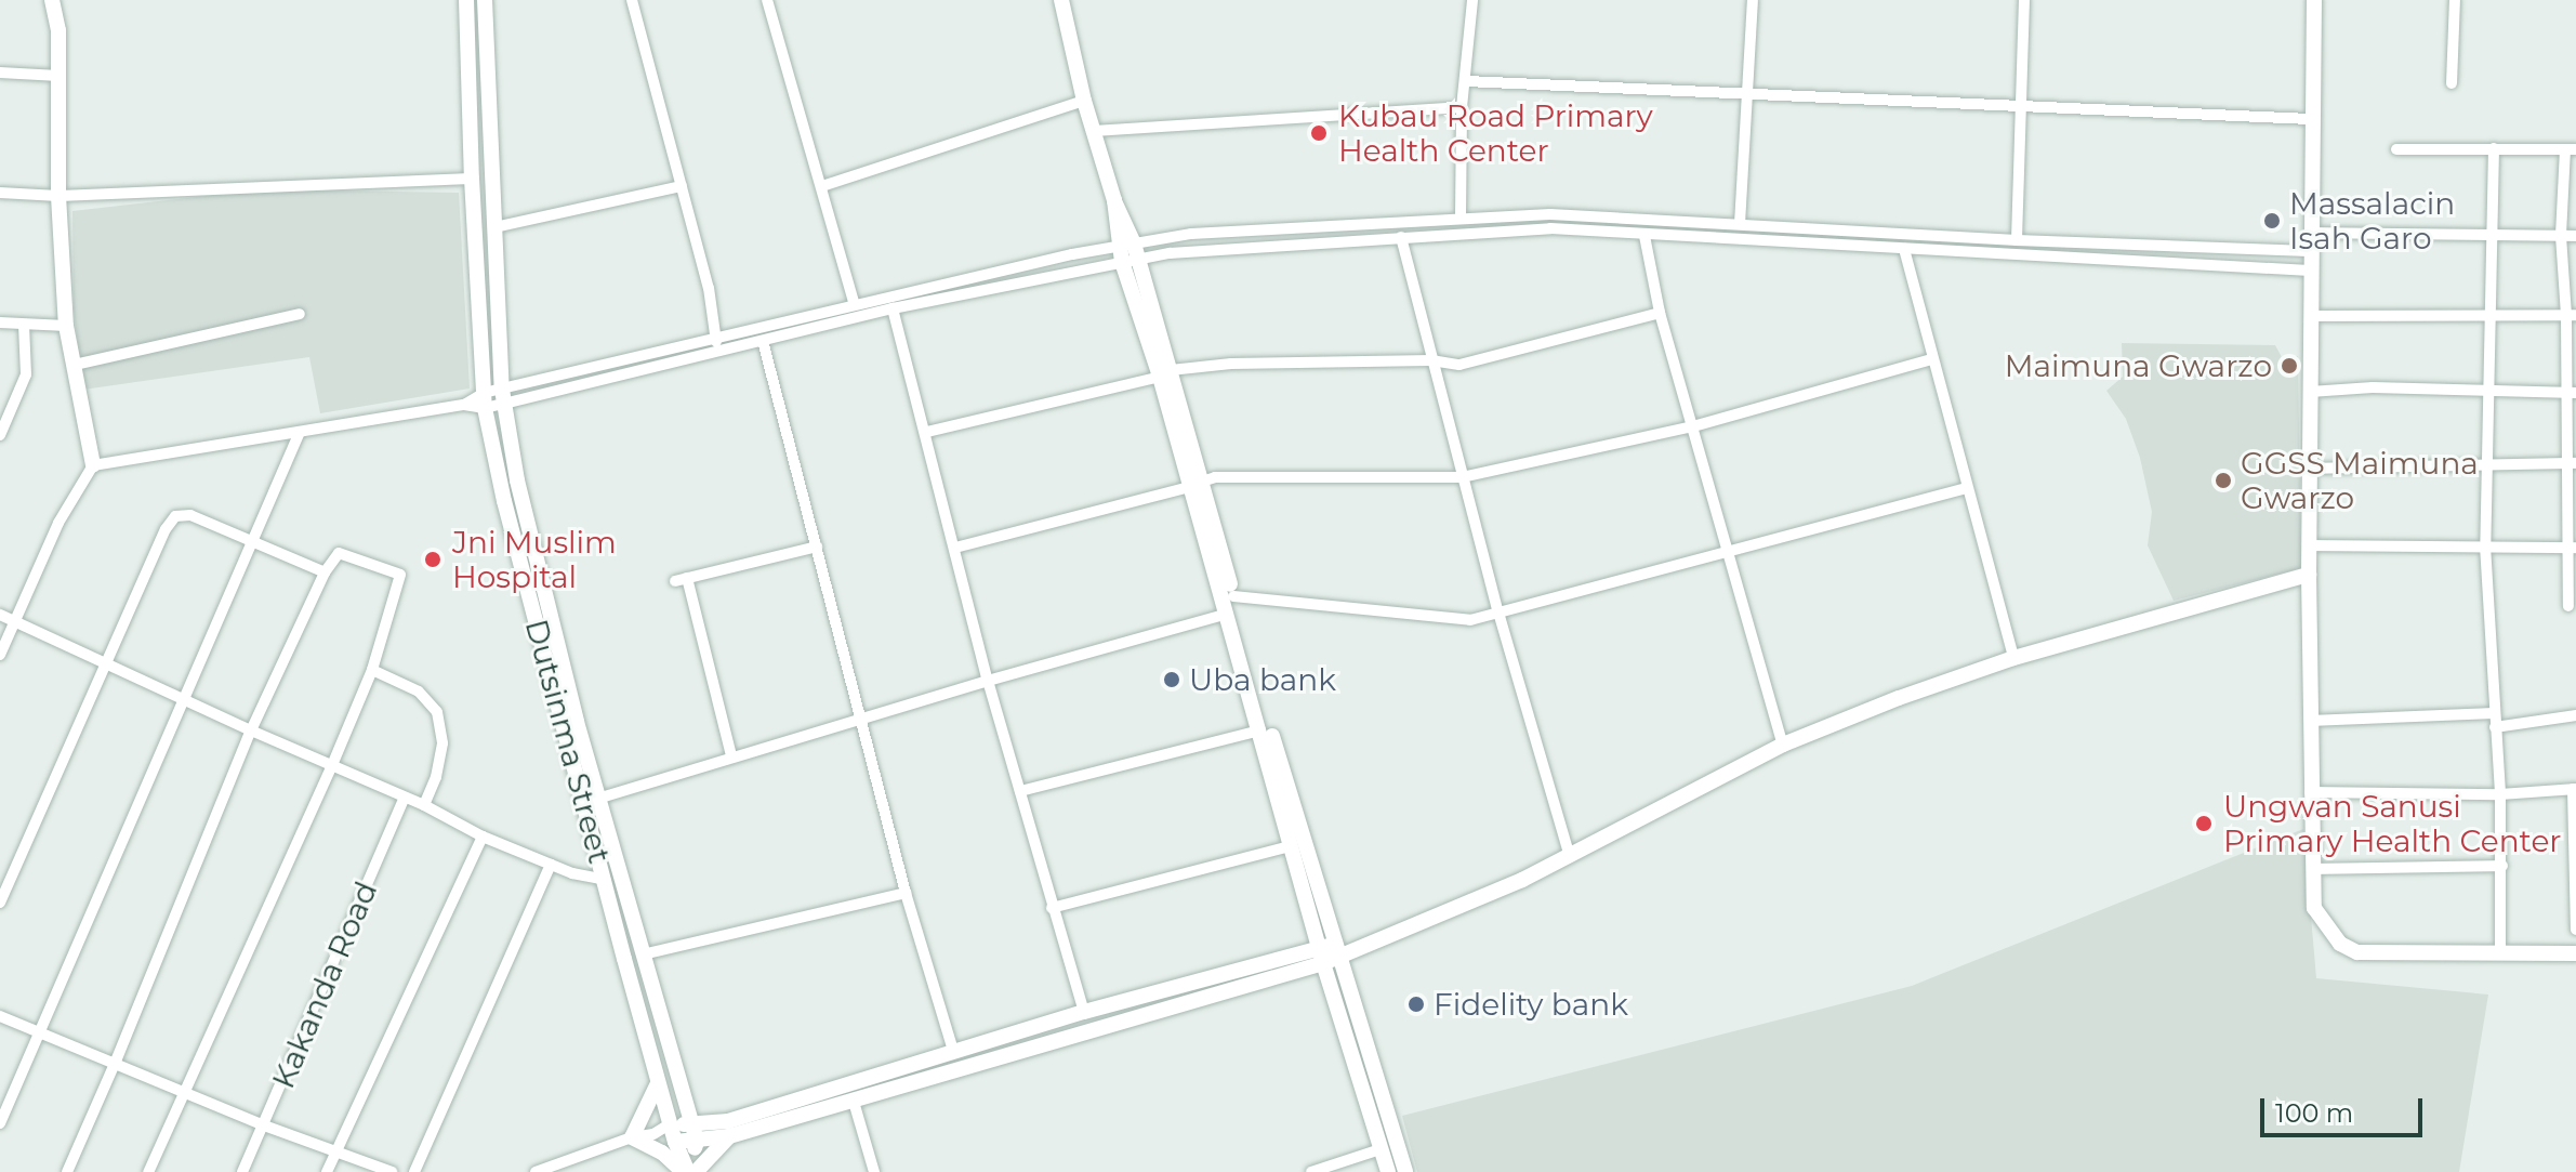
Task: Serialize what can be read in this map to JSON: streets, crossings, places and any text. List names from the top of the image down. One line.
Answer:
{"streets":{"street":["Dutsinma Street","Kakanda Road"]},"places":["Kubau Road Primary Health Center","Massalacin Isah Garo","Maimuna Gwarzo","GGSS Maimuna Gwarzo","Jni Muslim Hospital","Uba bank","Ungwan Sanusi Primary Health Center","Fidelity bank"],"scale_bar":"100 m"}
